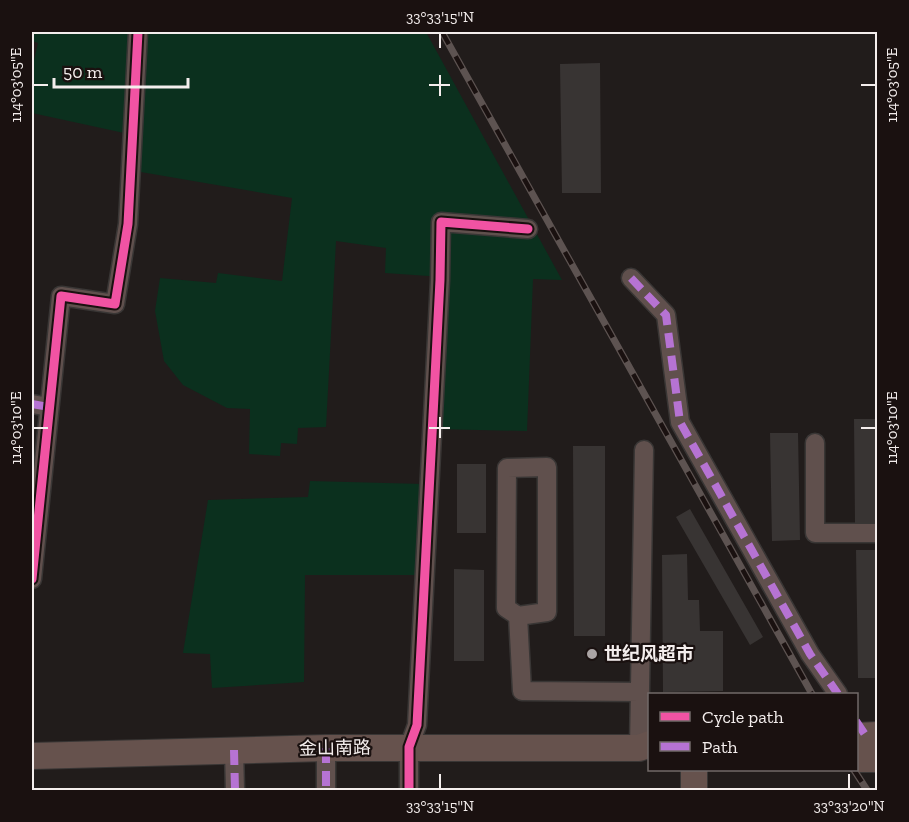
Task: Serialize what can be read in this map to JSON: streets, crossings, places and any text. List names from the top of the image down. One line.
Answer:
{"streets":{"main road":["金山南路"]},"places":["世纪风超市"],"legend":["Cycle path","Path"],"scale_bar":"50 m","coordinates":["33°33'15\"N","114°03'05\"E","114°03'10\"E","33°33'20\"N"]}
